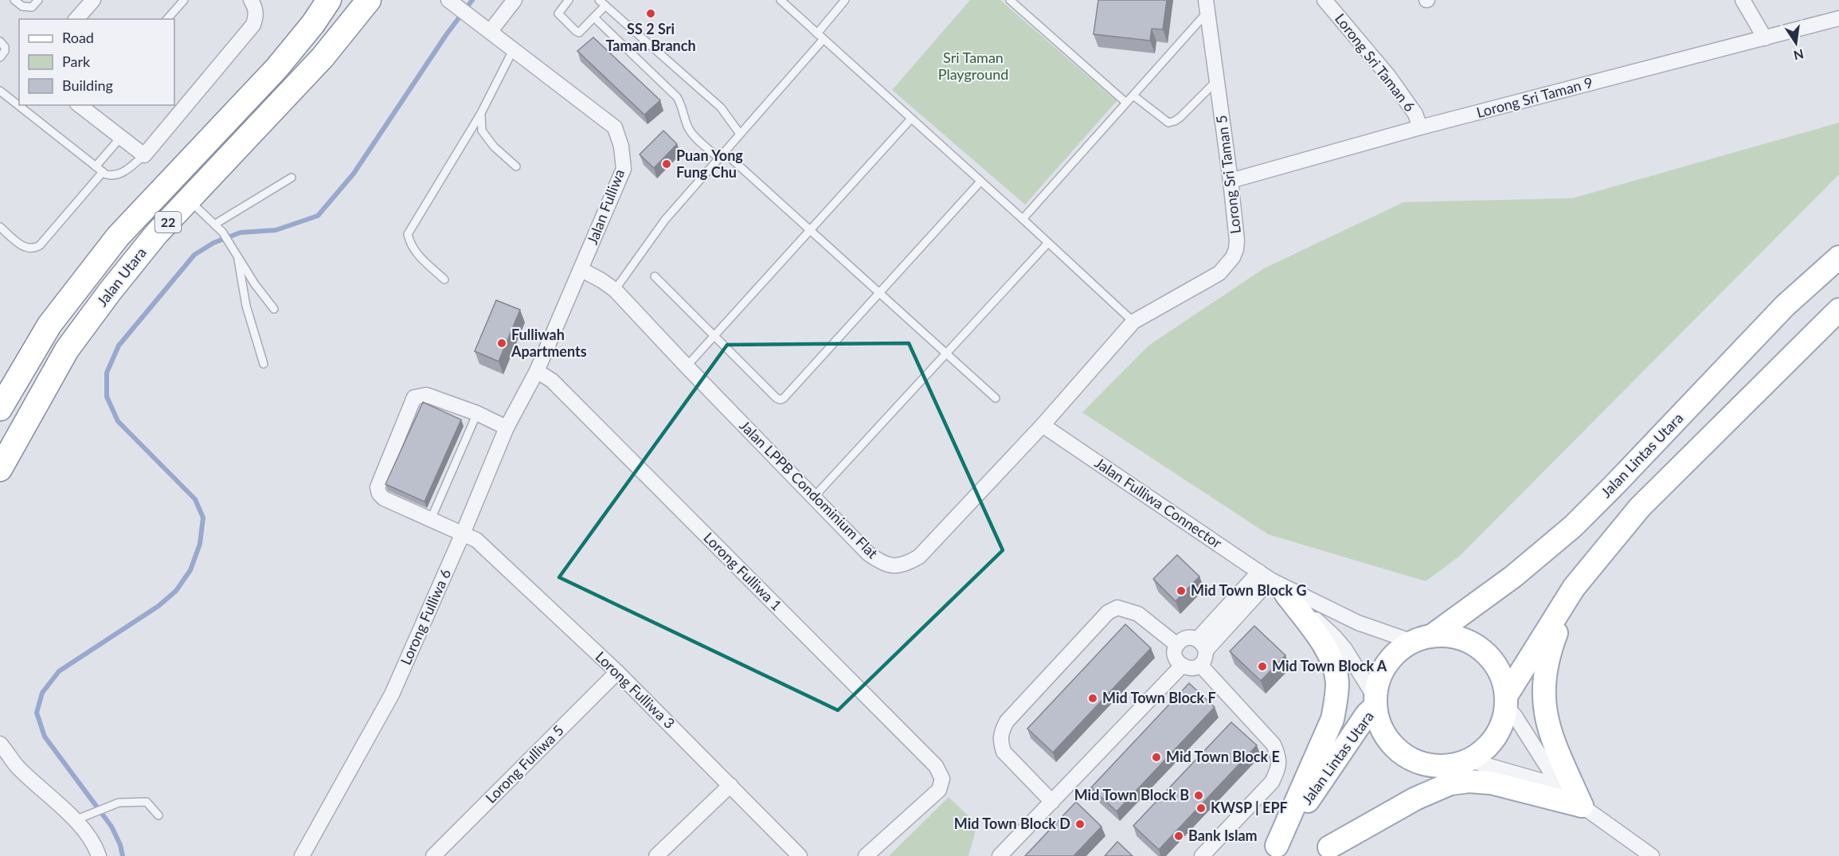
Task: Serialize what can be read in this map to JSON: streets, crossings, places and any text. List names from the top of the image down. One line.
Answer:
{"streets":{"highway":["22","Jalan Utara"],"main road":["Jalan Lintas Utara"],"street":["Lorong Sri Taman 6","Lorong Sri Taman 9","Lorong Sri Taman 5","Jalan Fulliwa","Jalan LPPB Condominium Flat","Jalan Fulliwa Connector","Lorong Fulliwa 1","Lorong Fulliwa 6","Lorong Fulliwa 3","Lorong Fulliwa 5"]},"crossings":[["Lorong Sri Taman 6","Lorong Sri Taman 9"],["Lorong Sri Taman 9","Lorong Sri Taman 5"],["Lorong Sri Taman 5","Jalan LPPB Condominium Flat"],["Jalan Fulliwa","Jalan LPPB Condominium Flat"],["Jalan Fulliwa","Lorong Fulliwa 1"],["Jalan Fulliwa","Lorong Fulliwa 6"],["Jalan Lintas Utara","Jalan Fulliwa Connector"],["Jalan LPPB Condominium Flat","Jalan Fulliwa Connector"],["Lorong Fulliwa 1","Lorong Fulliwa 6"],["Lorong Fulliwa 6","Lorong Fulliwa 3"],["Lorong Fulliwa 3","Lorong Fulliwa 5"]],"parks":["Sri Taman Playground"],"places":["SS 2 Sri Taman Branch","Puan Yong Fung Chu","Fulliwah Apartments","Mid Town Block G","Mid Town Block A","Mid Town Block F","Mid Town Block E","Mid Town Block B","KWSP | EPF","Mid Town Block D","Bank Islam"],"legend":["Road","Park","Building"],"north":"bottom"}
